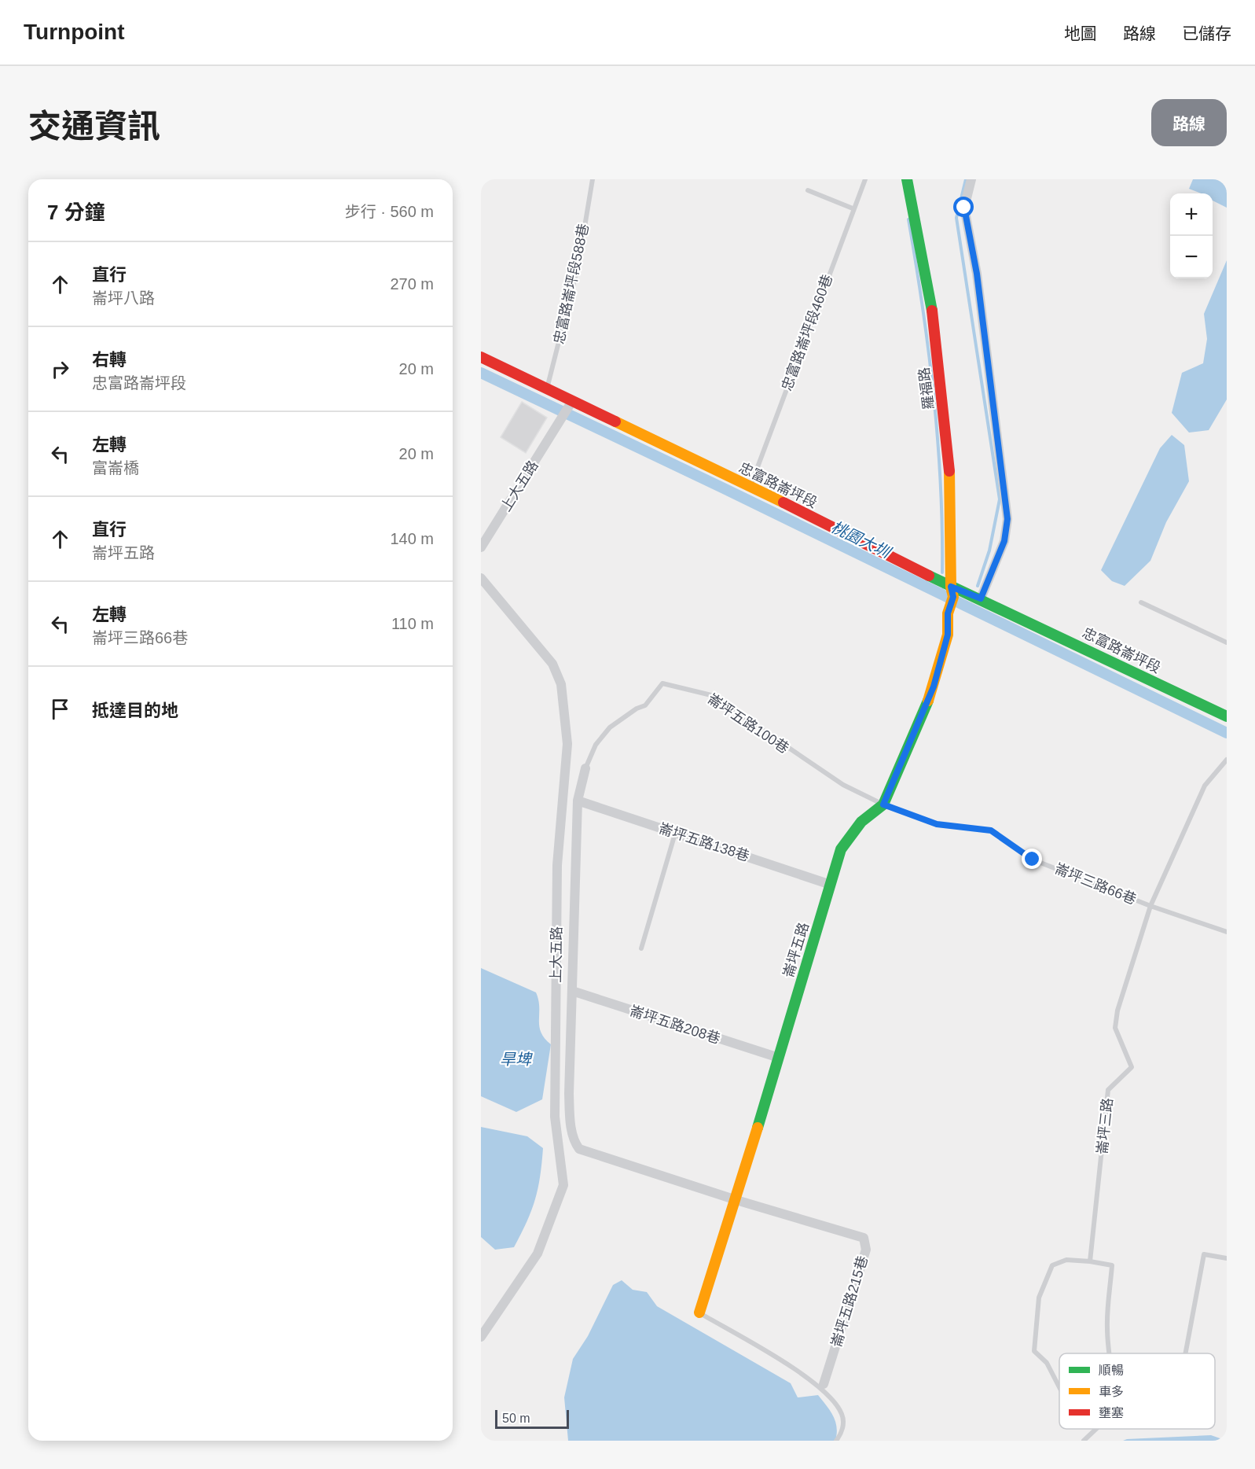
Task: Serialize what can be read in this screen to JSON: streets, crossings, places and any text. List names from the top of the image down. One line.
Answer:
{"streets":{"street":["羅福路","忠富路崙坪段","上大五路","崙坪五路138巷","崙坪五路","崙坪五路208巷","崙坪五路215巷"],"lane":["忠富路崙坪段588巷","忠富路崙坪段460巷","崙坪五路100巷","崙坪三路66巷","崙坪三路"]},"crossings":[["忠富路崙坪段588巷","忠富路崙坪段"],["忠富路崙坪段460巷","忠富路崙坪段"],["羅福路","忠富路崙坪段"],["羅福路","崙坪五路"],["忠富路崙坪段","上大五路"],["崙坪五路100巷","崙坪三路66巷"],["崙坪五路100巷","崙坪五路"],["崙坪五路138巷","崙坪五路"],["崙坪三路66巷","崙坪五路"],["崙坪三路66巷","崙坪三路"],["崙坪五路","崙坪五路208巷"],["崙坪五路","崙坪五路215巷"]],"water":["桃園大圳","旱埤"],"legend":["順暢","車多","壅塞"],"scale_bar":"50 m","page":{"header":"Turnpoint","nav":["地圖","路線","已儲存"],"title":"交通資訊","buttons":"路線","heading":["7 分鐘","步行 · 560 m"],"map_buttons":["+","−"],"list":[["直行","崙坪八路","270 m"],["右轉","忠富路崙坪段","20 m"],["左轉","富崙橋","20 m"],["直行","崙坪五路","140 m"],["左轉","崙坪三路66巷","110 m"],"抵達目的地"],"scale":"50 m"}}
